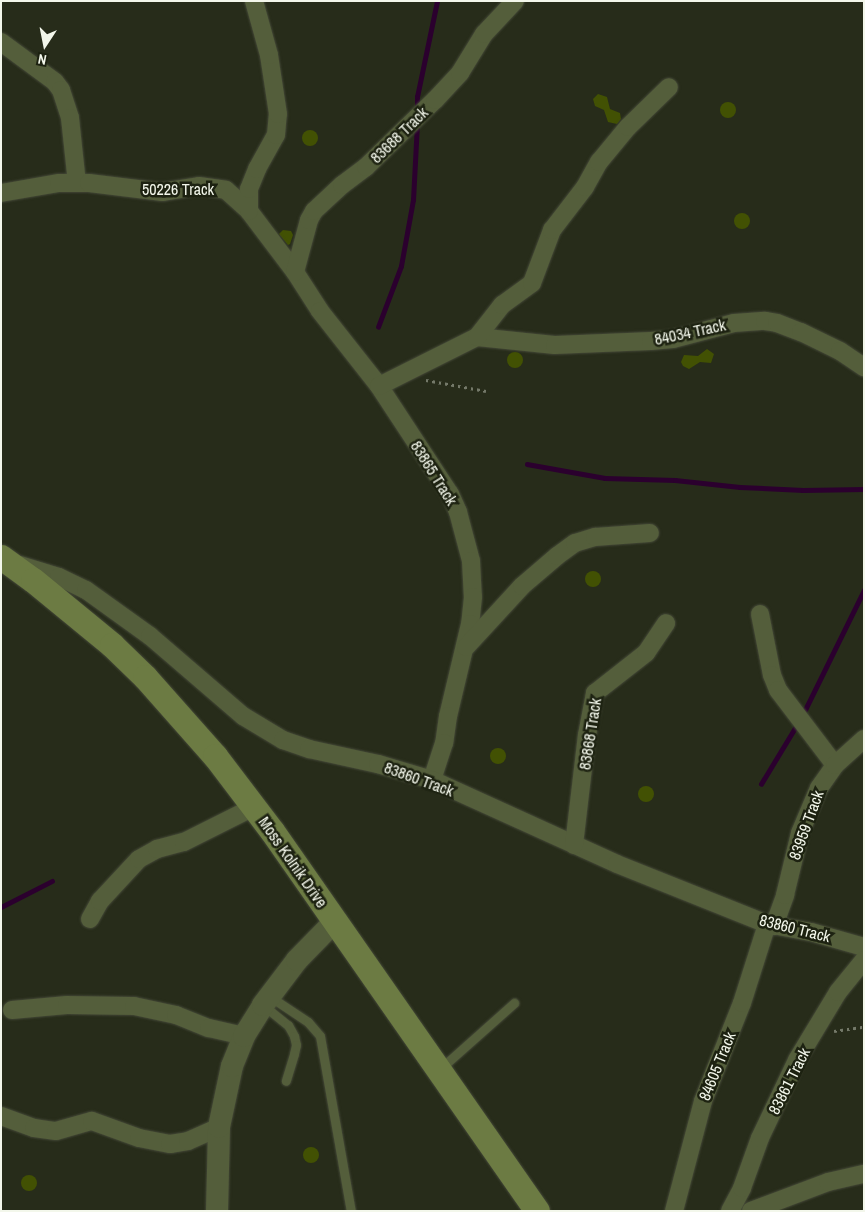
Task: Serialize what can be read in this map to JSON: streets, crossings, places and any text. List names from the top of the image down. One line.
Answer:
{"streets":{"main road":["Moss Kolnik Drive"],"street":["83688 Track","50226 Track","84034 Track","83865 Track","83868 Track","83860 Track","83959 Track","84605 Track","83861 Track"]},"crossings":[["83688 Track","83865 Track"],["50226 Track","83865 Track"],["83865 Track","83860 Track"],["83868 Track","83860 Track"],["83860 Track","83959 Track"],["83860 Track","Moss Kolnik Drive"],["83860 Track","84605 Track"],["83959 Track","84605 Track"]],"north":"bottom"}
